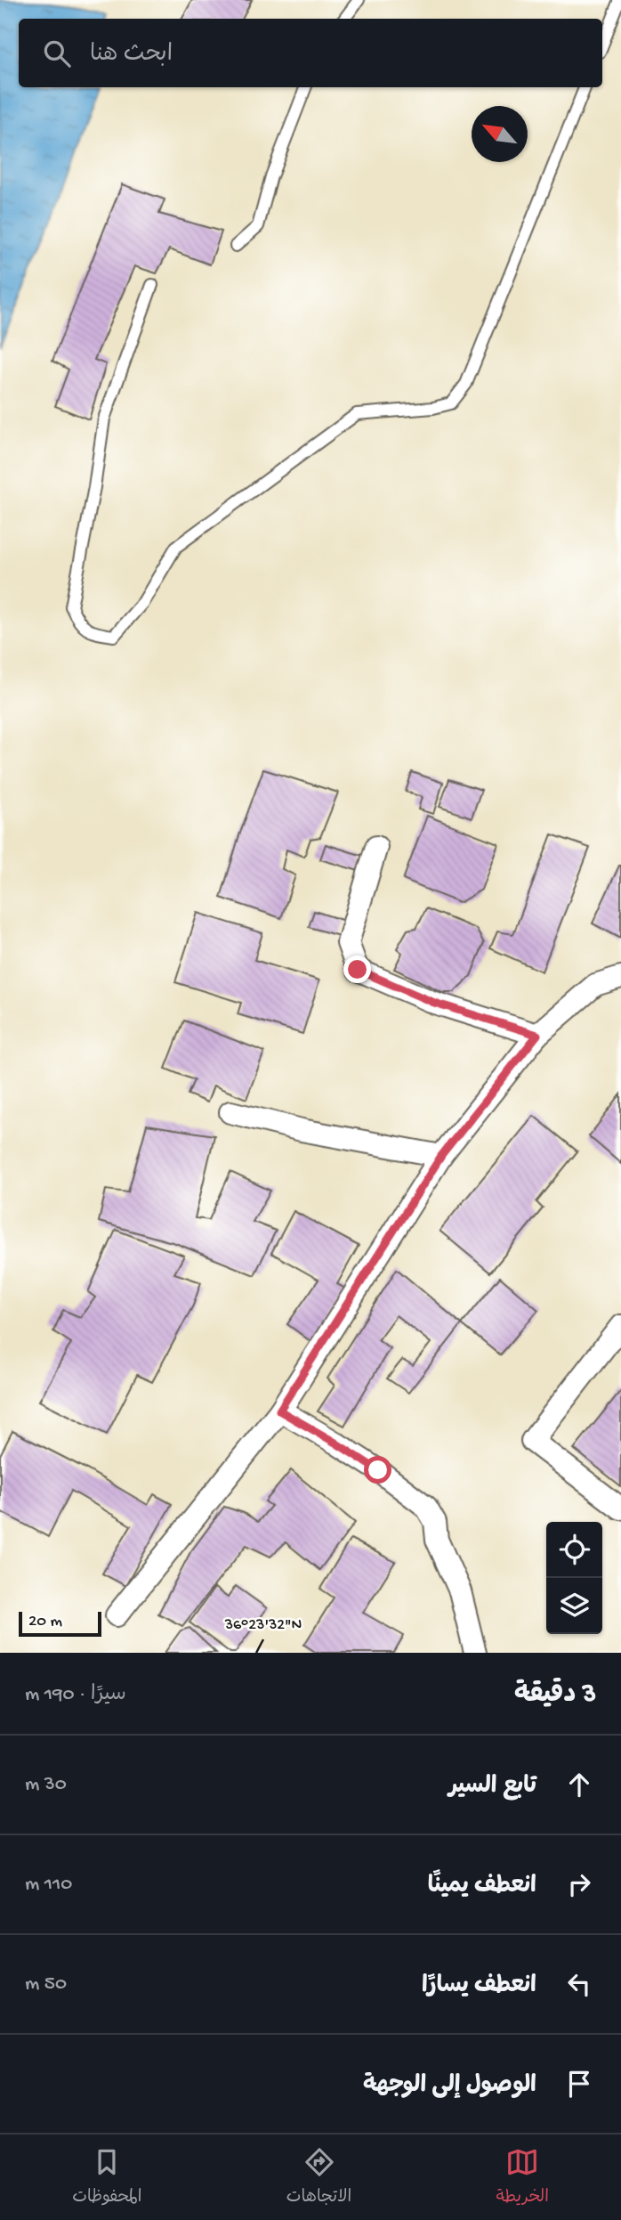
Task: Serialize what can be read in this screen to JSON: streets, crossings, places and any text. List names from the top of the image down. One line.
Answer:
{"scale_bar":"20 m","north":"top left","page":{"search":"ابحث هنا","scale":"20 m","heading":["3 دقيقة","سيرًا · 190 m"],"list":[["تابع السير","30 m"],["انعطف يمينًا","110 m"],["انعطف يسارًا","50 m"],"الوصول إلى الوجهة"],"nav":["الخريطة","الاتجاهات","المحفوظات"]},"coordinates":["36°23'32\"N"]}
